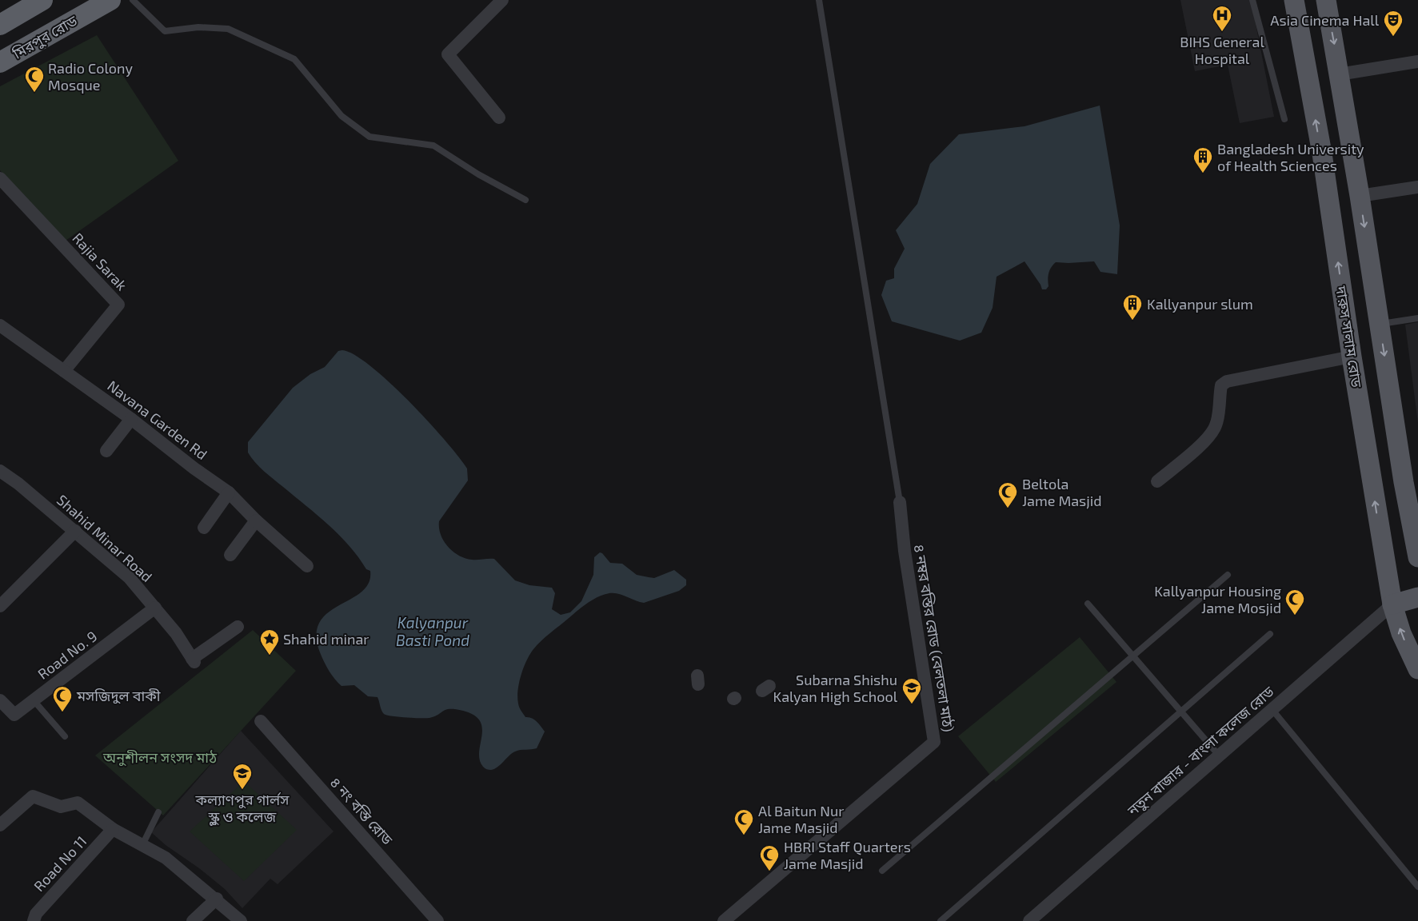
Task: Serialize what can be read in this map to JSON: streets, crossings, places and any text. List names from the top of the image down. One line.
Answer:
{"streets":{"highway":["মিরপুর রোড"],"main road":["দারুস সালাম রোড"],"street":["Rajia Sarak","Navana Garden Rd","Shahid Minar Road","৪ নম্বর বস্তির রোড (বেলতলা মাঠ)","Road No. 9","নতুন বাজার - বাংলা কলেজ রোড","৪ নং বস্তি রোড","Road No 11"]},"crossings":[["Rajia Sarak","Navana Garden Rd"],["দারুস সালাম রোড","নতুন বাজার - বাংলা কলেজ রোড"],["Shahid Minar Road","Road No. 9"]],"water":["Kalyanpur Basti Pond"],"parks":["অনুশীলন সংসদ মাঠ"],"places":{"hospital":["BIHS General Hospital"],"theatre":["Asia Cinema Hall"],"mosque":["Radio Colony Mosque","Beltola Jame Masjid","Kallyanpur Housing Jame Mosjid","মসজিদুল বাকী","Al Baitun Nur Jame Masjid","HBRI Staff Quarters Jame Masjid"],"building":["Bangladesh University of Health Sciences","Kallyanpur slum"],"place":["Shahid minar"],"school or university":["Subarna Shishu Kalyan High School","কল্যাণপুর গার্লস স্কুল ও কলেজ"]}}
